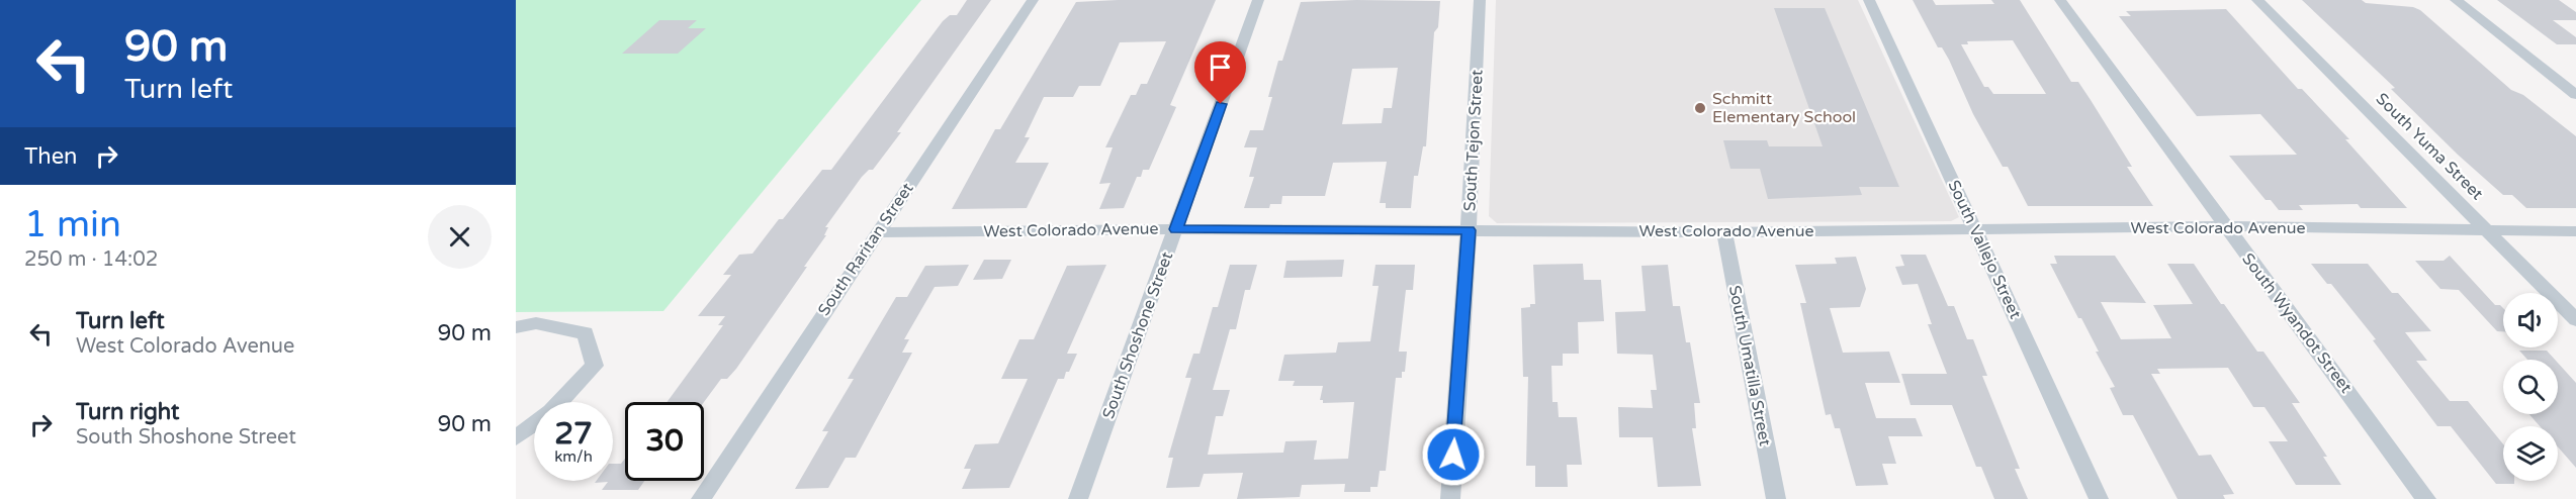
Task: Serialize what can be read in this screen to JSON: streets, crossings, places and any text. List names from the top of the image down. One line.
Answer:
{"streets":{"street":["South Tejon Street","South Yuma Street","West Colorado Avenue","South Raritan Street","South Vallejo Street","South Wyandot Street","South Shoshone Street","South Umatilla Street"]},"crossings":[["South Tejon Street","West Colorado Avenue"],["South Yuma Street","West Colorado Avenue"],["West Colorado Avenue","South Raritan Street"],["West Colorado Avenue","South Vallejo Street"],["West Colorado Avenue","South Wyandot Street"],["West Colorado Avenue","South Shoshone Street"],["West Colorado Avenue","South Umatilla Street"]],"places":["Schmitt Elementary School"],"page":{"turn":["90 m","Turn left"],"then":"Then","heading":["1 min","250 m · 14:02"],"list":[{"name":"Turn left","note":"West Colorado Avenue","value":"90 m"},{"name":"Turn right","note":"South Shoshone Street","value":"90 m"}],"speed":"27 km/h","limit":"30"}}
